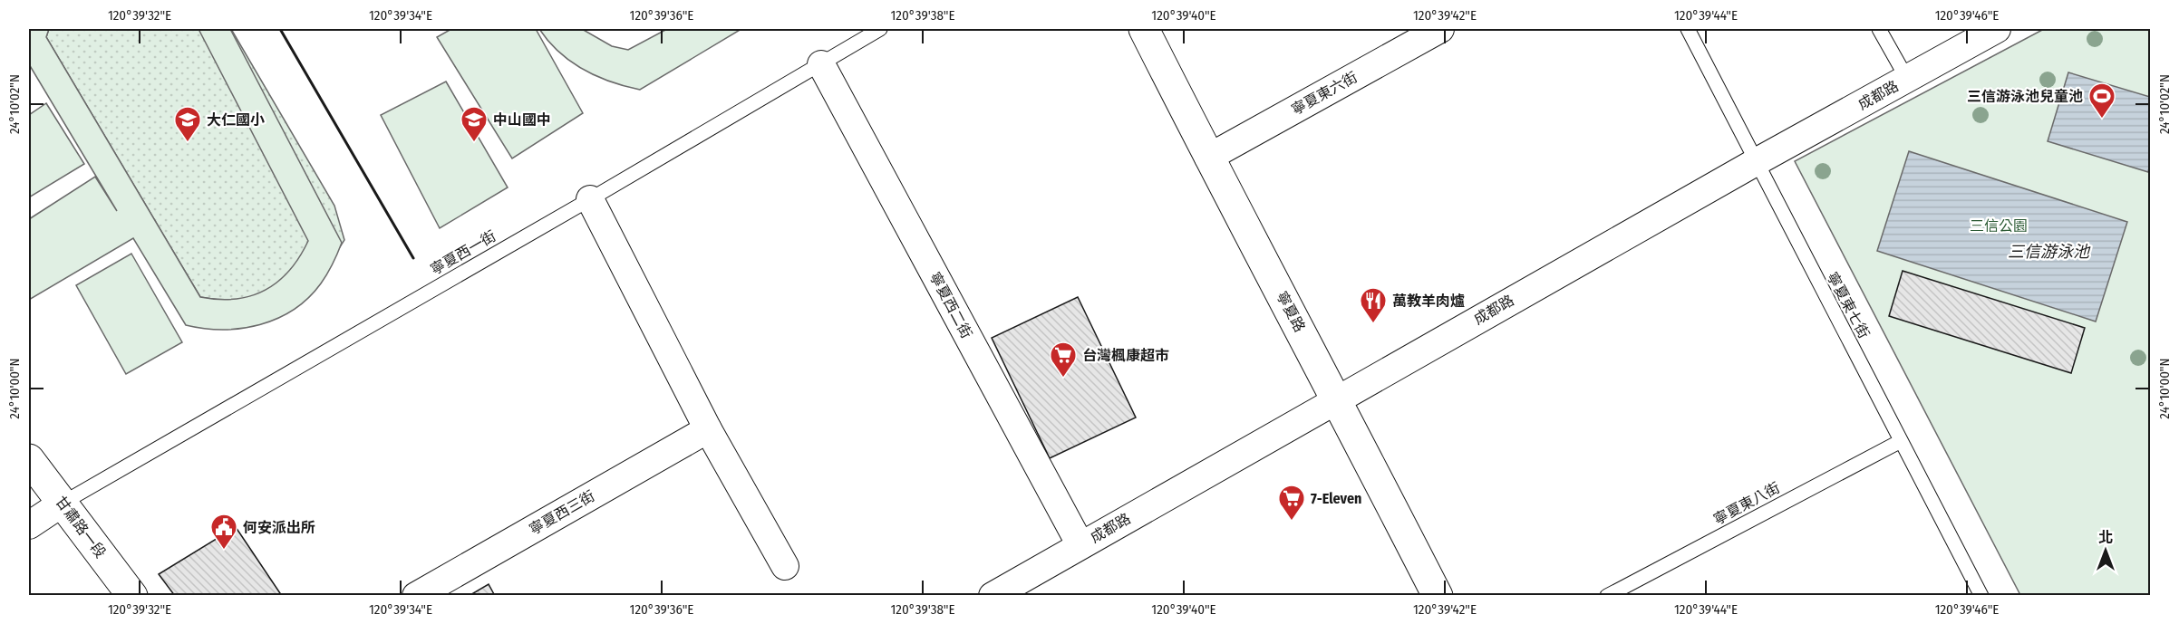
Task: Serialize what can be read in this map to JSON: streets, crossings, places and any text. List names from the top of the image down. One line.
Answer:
{"streets":{"street":["寧夏東六街","成都路","寧夏西二街","寧夏路","寧夏西三街","甘肅路一段"],"lane":["寧夏西一街","寧夏東七街","寧夏東八街"]},"crossings":[["寧夏東六街","寧夏路"],["成都路","寧夏西二街"],["成都路","寧夏東七街"],["成都路","寧夏路"],["寧夏西一街","寧夏西二街"],["寧夏西一街","甘肅路一段"],["寧夏東七街","寧夏東八街"]],"water":["三信游泳池"],"parks":["三信公園"],"places":{"sports":["三信游泳池兒童池"],"school or university":["大仁國小","中山國中"],"restaurant":["萬教羊肉爐"],"supermarket":["台灣楓康超市","7-Eleven"],"public building":["何安派出所"]},"north":"top","coordinates":["120°39'32\"E","120°39'34\"E","120°39'36\"E","120°39'38\"E","120°39'40\"E","120°39'42\"E","120°39'44\"E","120°39'46\"E","24°10'02\"N","24°10'00\"N"]}
